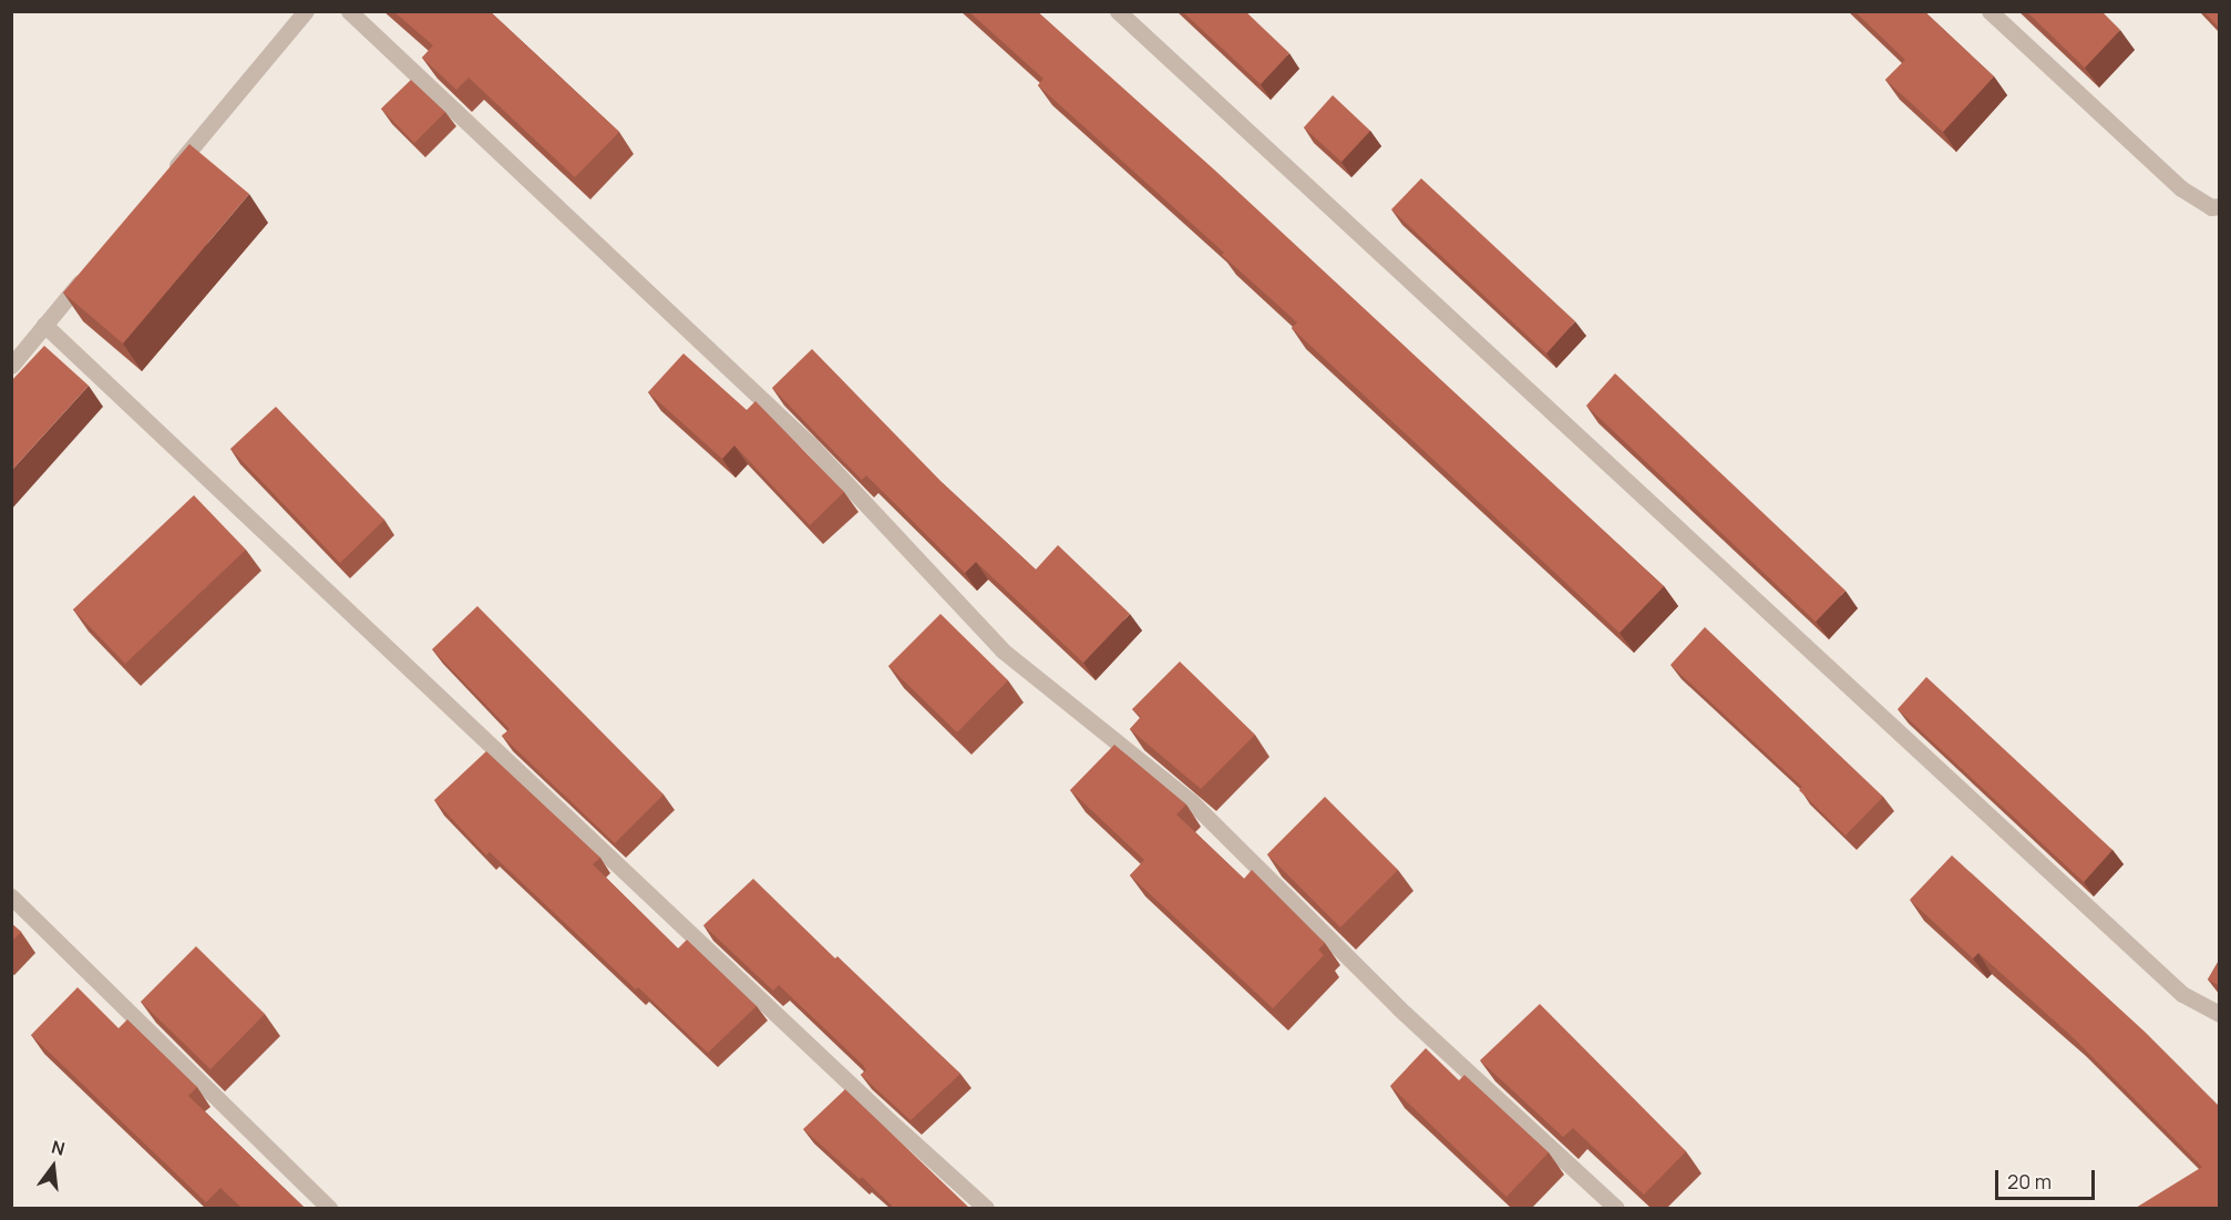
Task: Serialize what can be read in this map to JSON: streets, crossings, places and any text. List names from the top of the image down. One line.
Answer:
{"scale_bar":"20 m","north":"top"}
